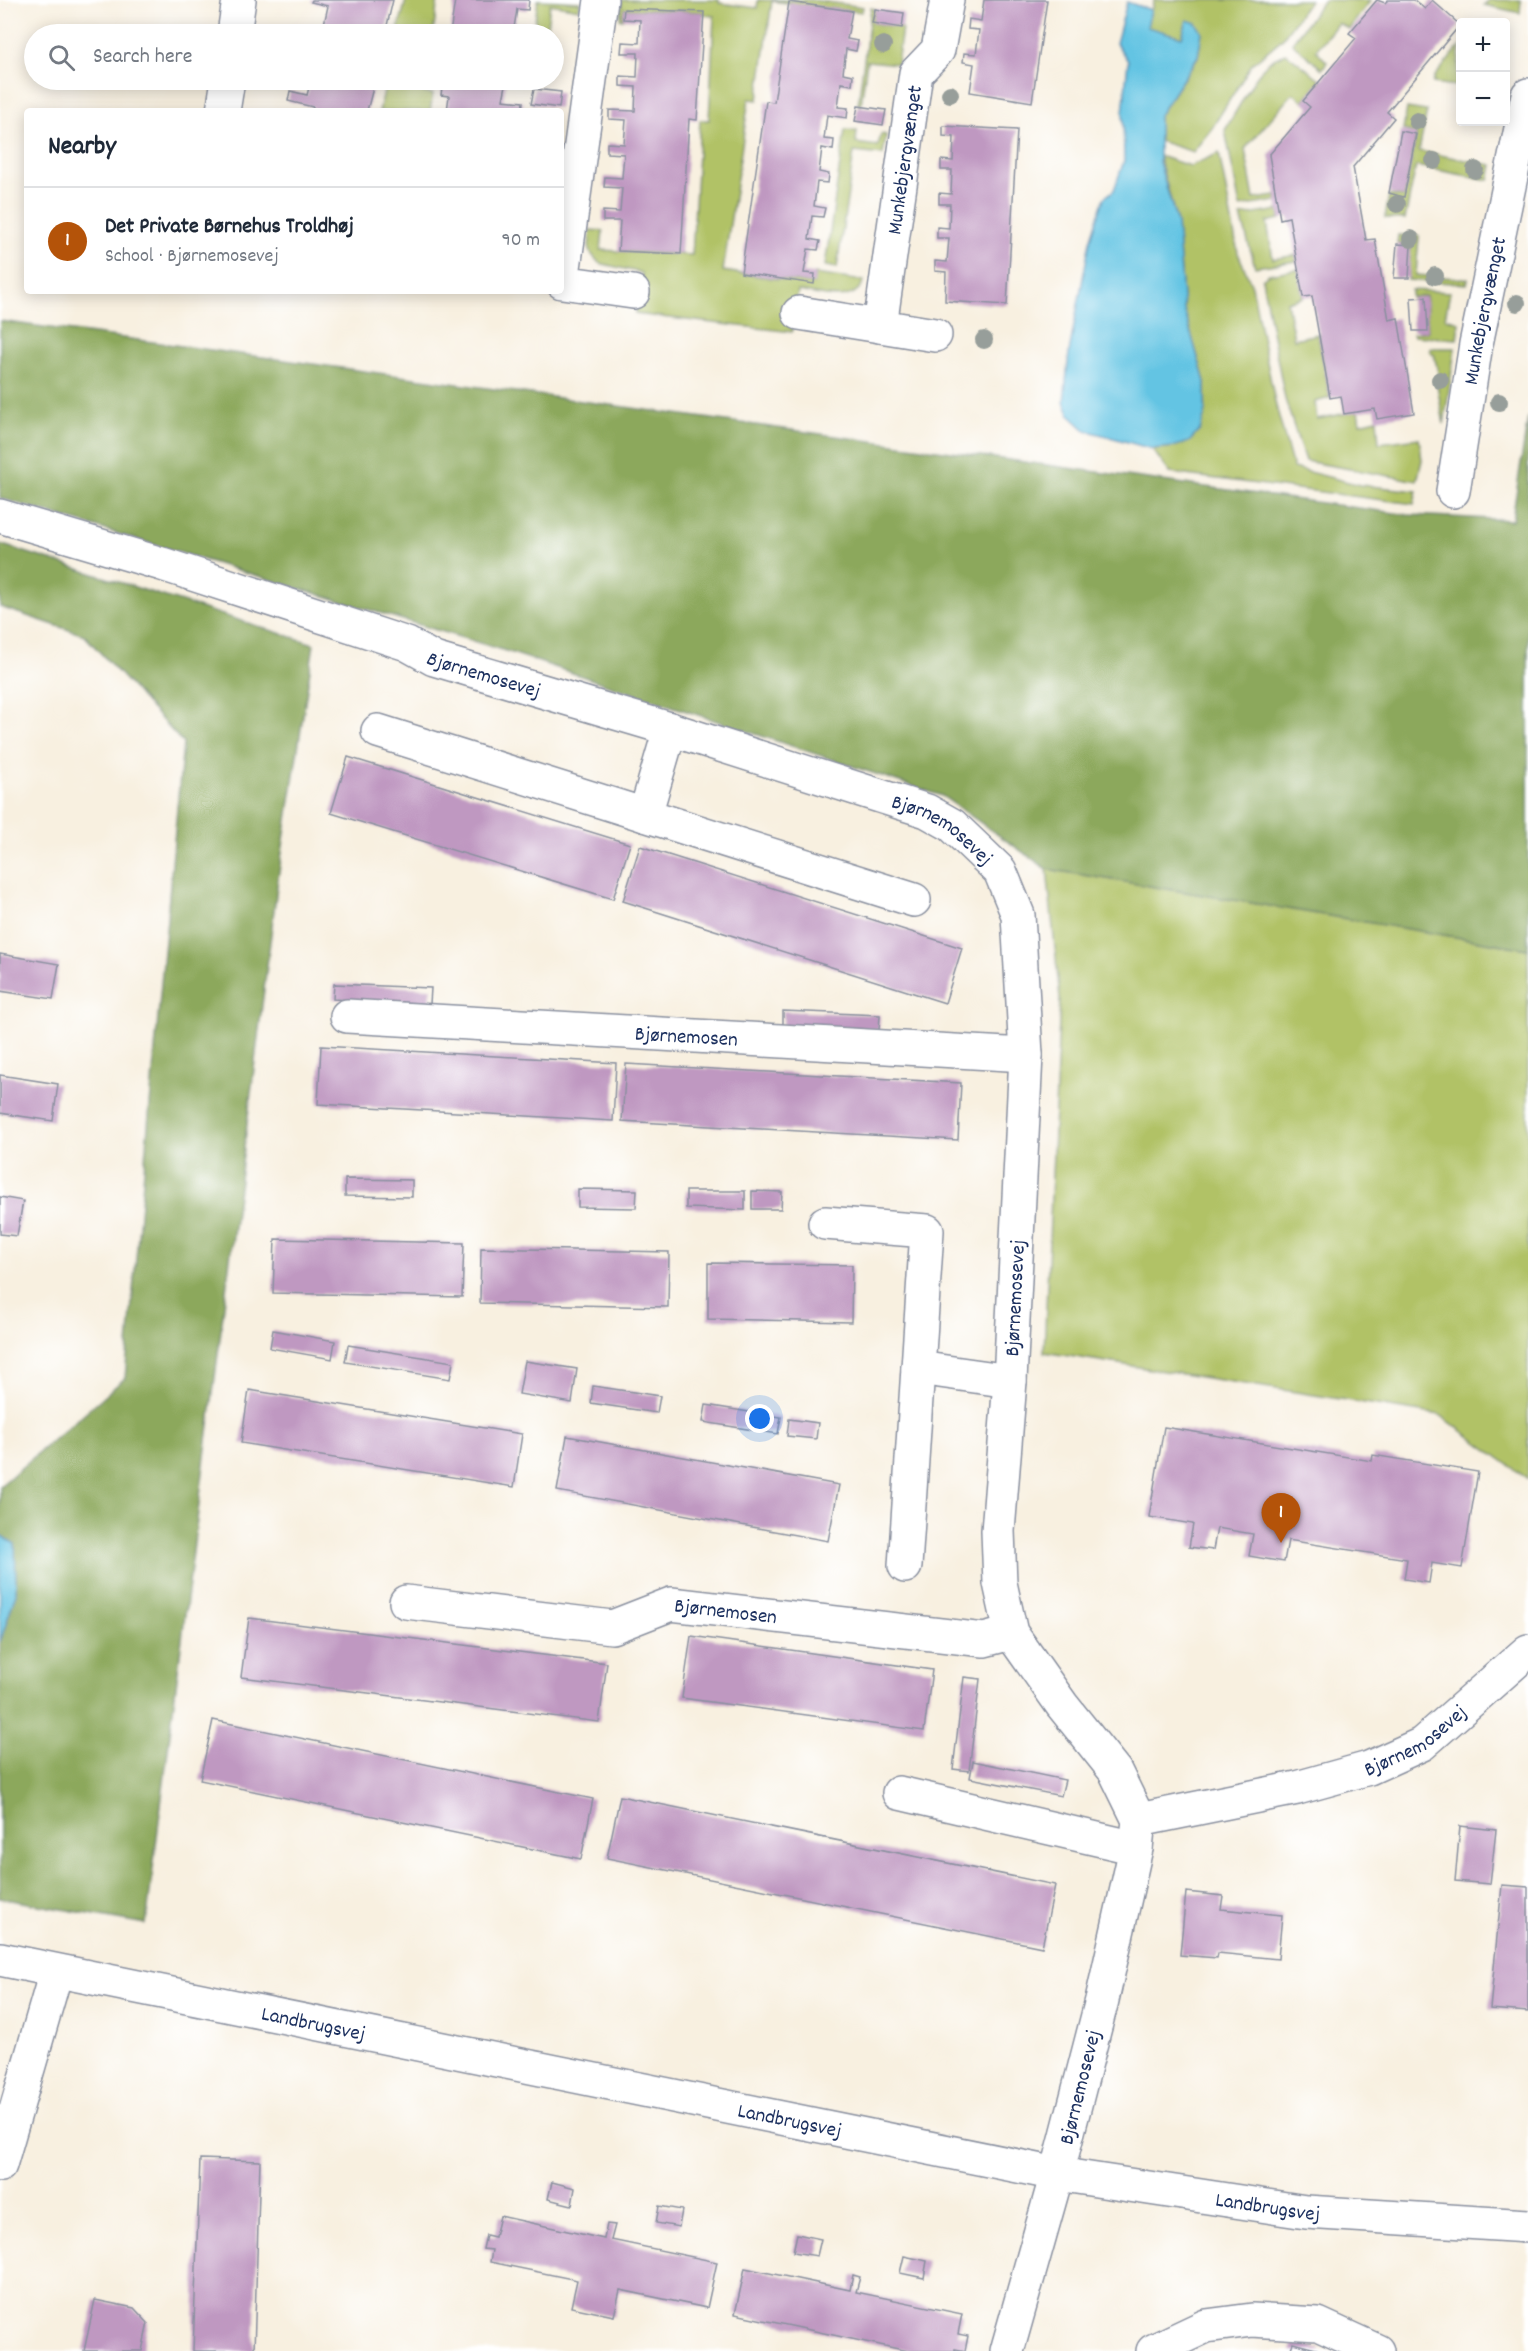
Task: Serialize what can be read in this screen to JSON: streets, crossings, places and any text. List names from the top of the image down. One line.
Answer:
{"streets":{"street":["Munkebjergvænget","Bjørnemosevej","Bjørnemosen","Landbrugsvej"]},"crossings":[["Bjørnemosevej","Bjørnemosen"],["Bjørnemosevej","Landbrugsvej"]],"page":{"map_buttons":["+","−"],"search":"Search here","heading":"Nearby","list":[{"mark":"1","name":"Det Private Børnehus Troldhøj","note":"School · Bjørnemosevej","value":"90 m"}],"pins":"1"}}
